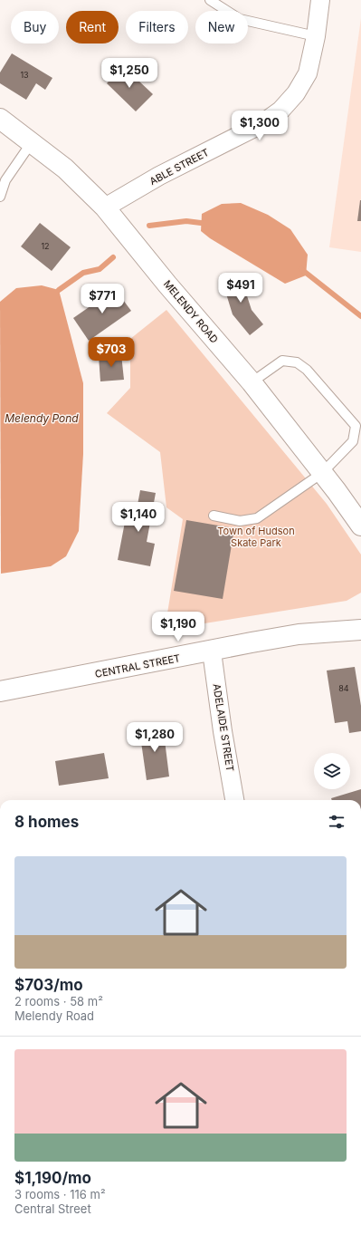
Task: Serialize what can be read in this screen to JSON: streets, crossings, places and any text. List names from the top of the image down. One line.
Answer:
{"streets":{"street":["ABLE STREET","MELENDY ROAD","CENTRAL STREET","ADELAIDE STREET"]},"crossings":[["ABLE STREET","MELENDY ROAD"],["CENTRAL STREET","ADELAIDE STREET"]],"water":["Melendy Pond"],"parks":["Town of Hudson Skate Park"],"house_numbers":["13","12","84"],"page":{"chip":["Buy","Rent","Filters","New"],"price":["$1,250","$1,300","$491","$771","$703","$1,140","$1,190","$1,280"],"heading":"8 homes","list":[{"name":"$703/mo","note":"2 rooms · 58 m² · Melendy Road"},{"name":"$1,190/mo","note":"3 rooms · 116 m² · Central Street"}]}}
